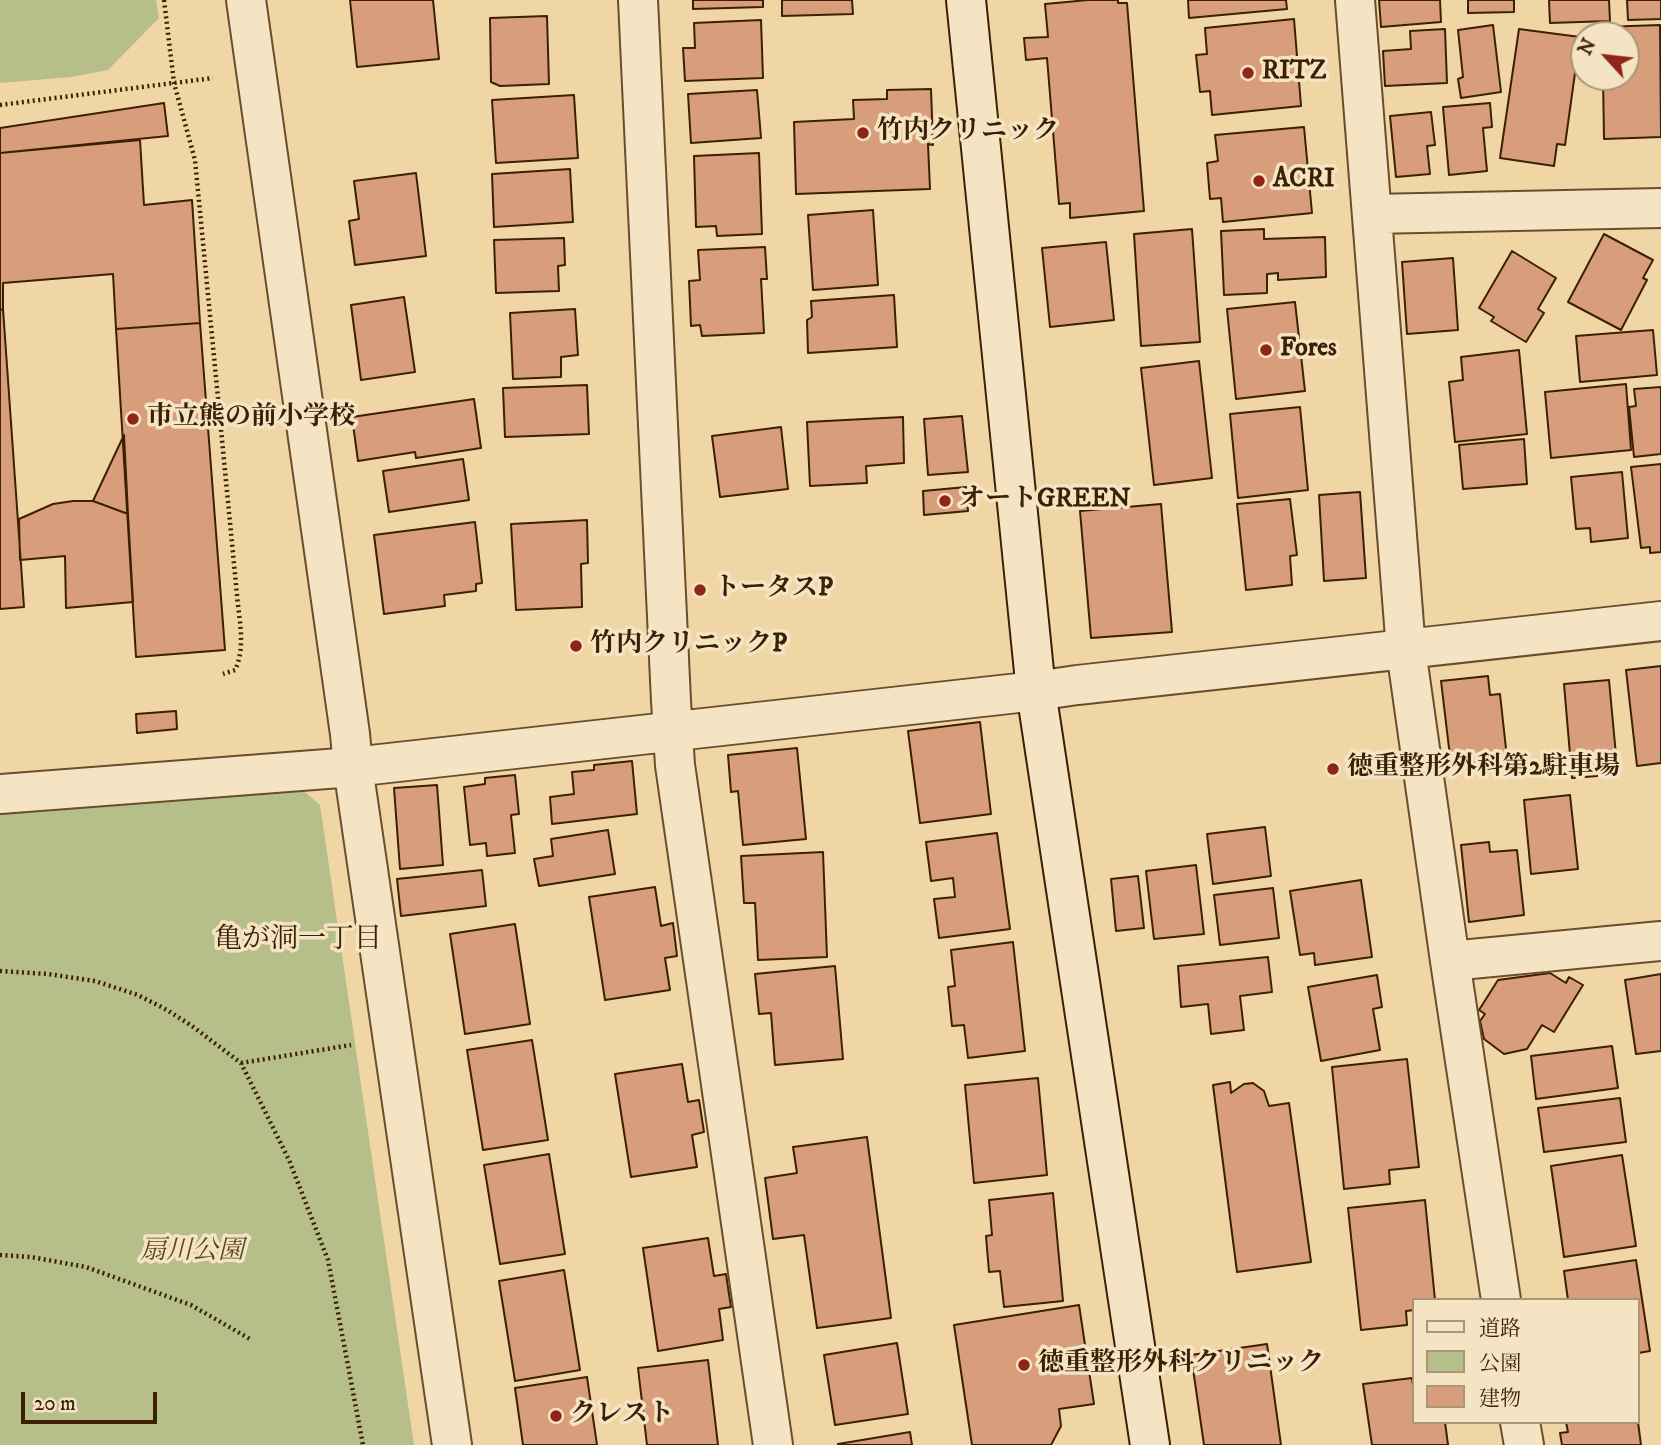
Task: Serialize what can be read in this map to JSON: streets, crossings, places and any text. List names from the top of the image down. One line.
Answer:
{"districts":["亀が洞一丁目"],"parks":["扇川公園"],"places":["RITZ","竹内クリニック","ACRI","Fores","市立熊の前小学校","オートGREEN","トータスP","竹内クリニックP","徳重整形外科第2駐車場","徳重整形外科クリニック","クレスト"],"legend":["道路","公園","建物"],"scale_bar":"20 m","north":"top left"}
